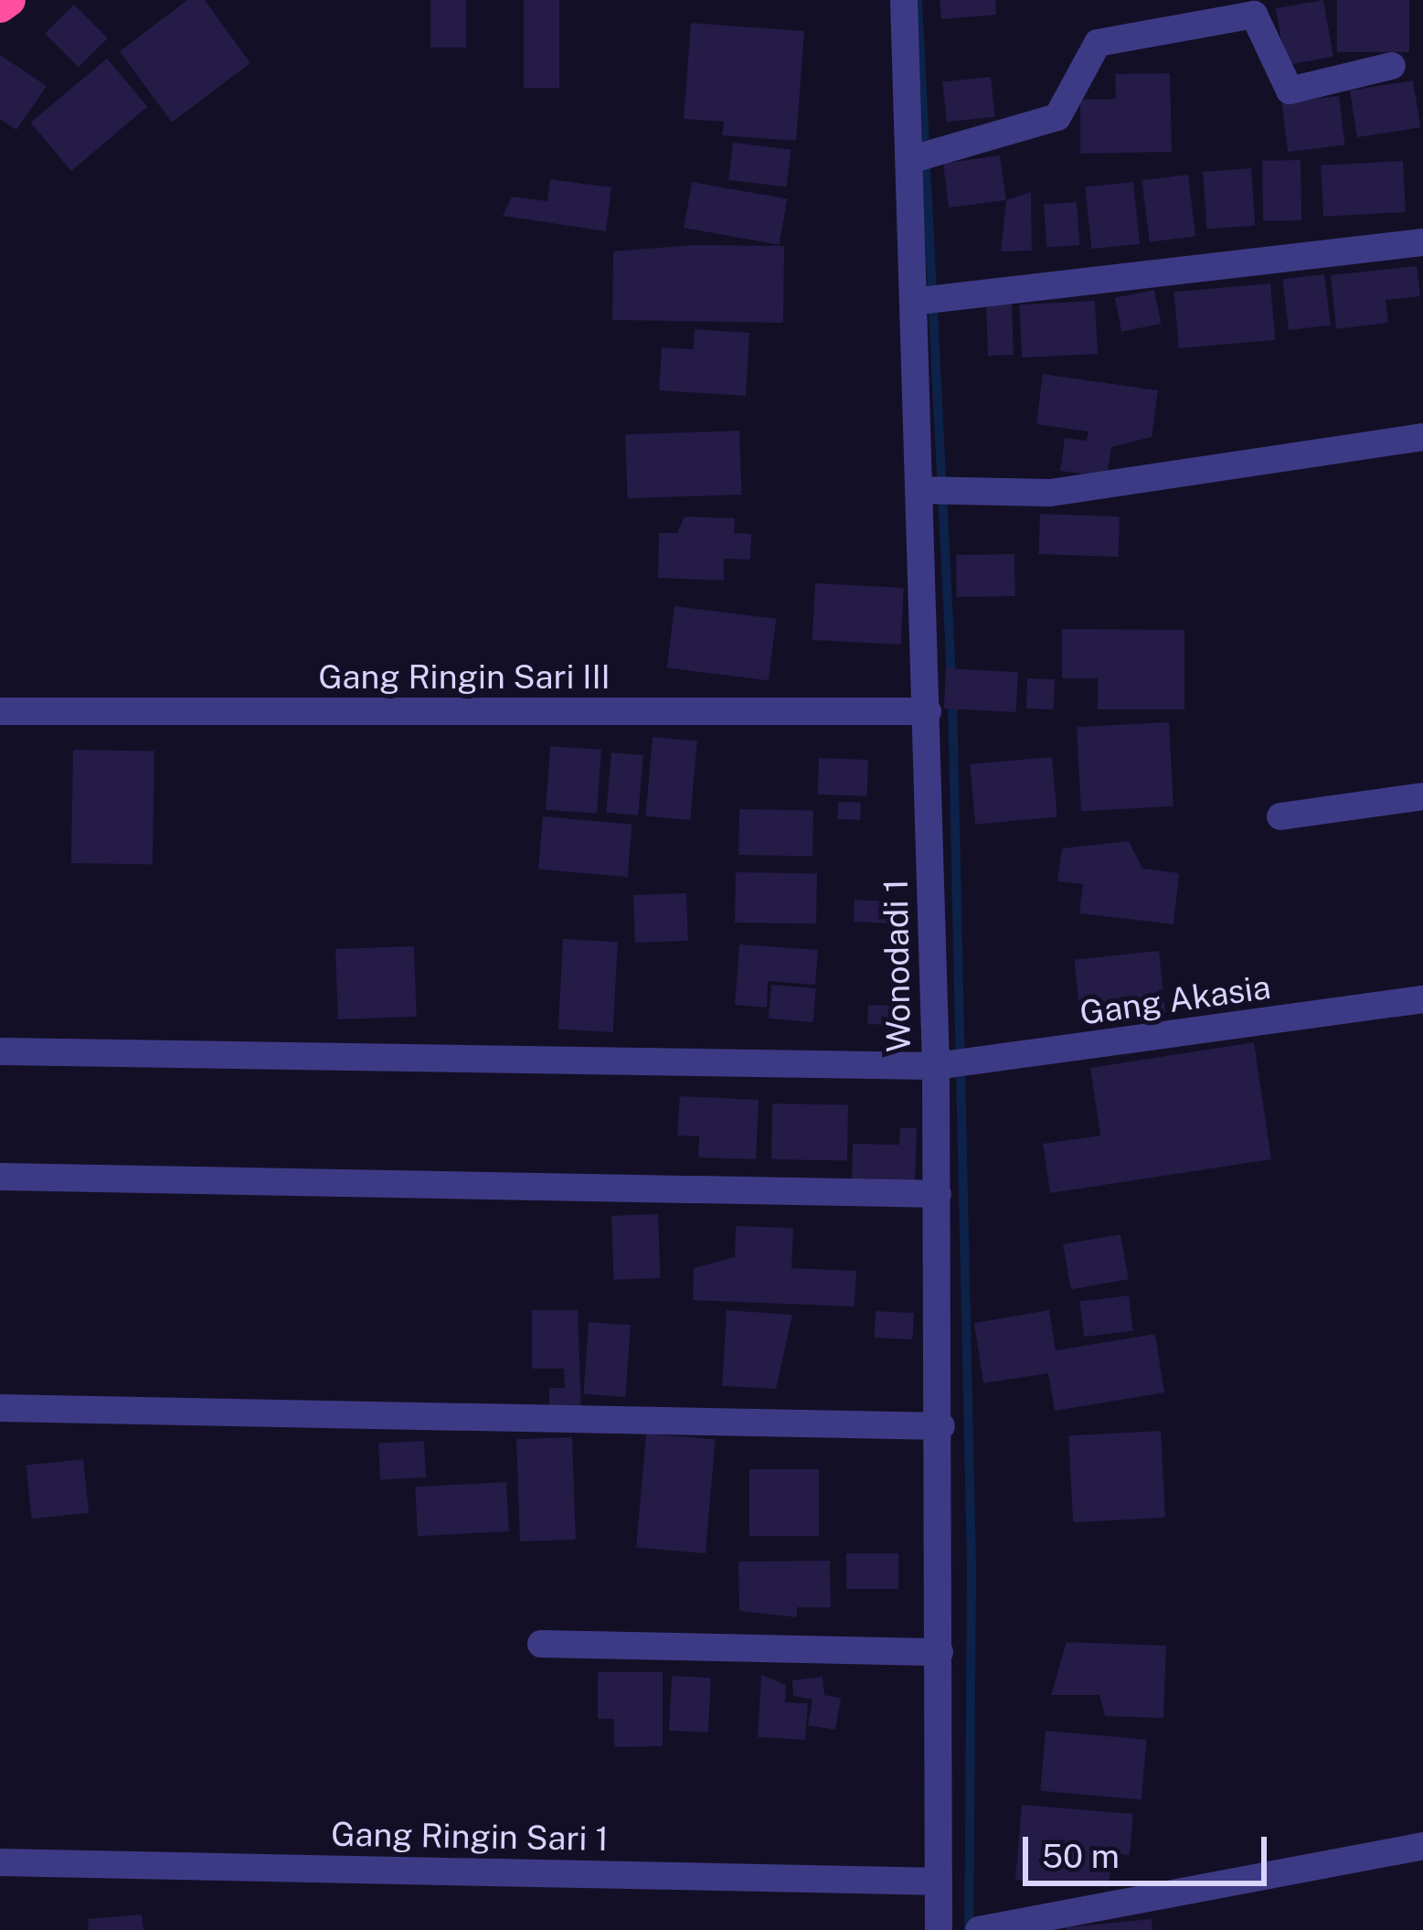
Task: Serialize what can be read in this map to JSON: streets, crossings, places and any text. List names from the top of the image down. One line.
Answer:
{"streets":{"street":["Gang Ringin Sari III","Wonodadi 1","Gang Akasia","Gang Ringin Sari 1"]},"crossings":[["Gang Ringin Sari III","Wonodadi 1"],["Wonodadi 1","Gang Akasia"],["Wonodadi 1","Gang Ringin Sari 1"]],"scale_bar":"50 m"}
